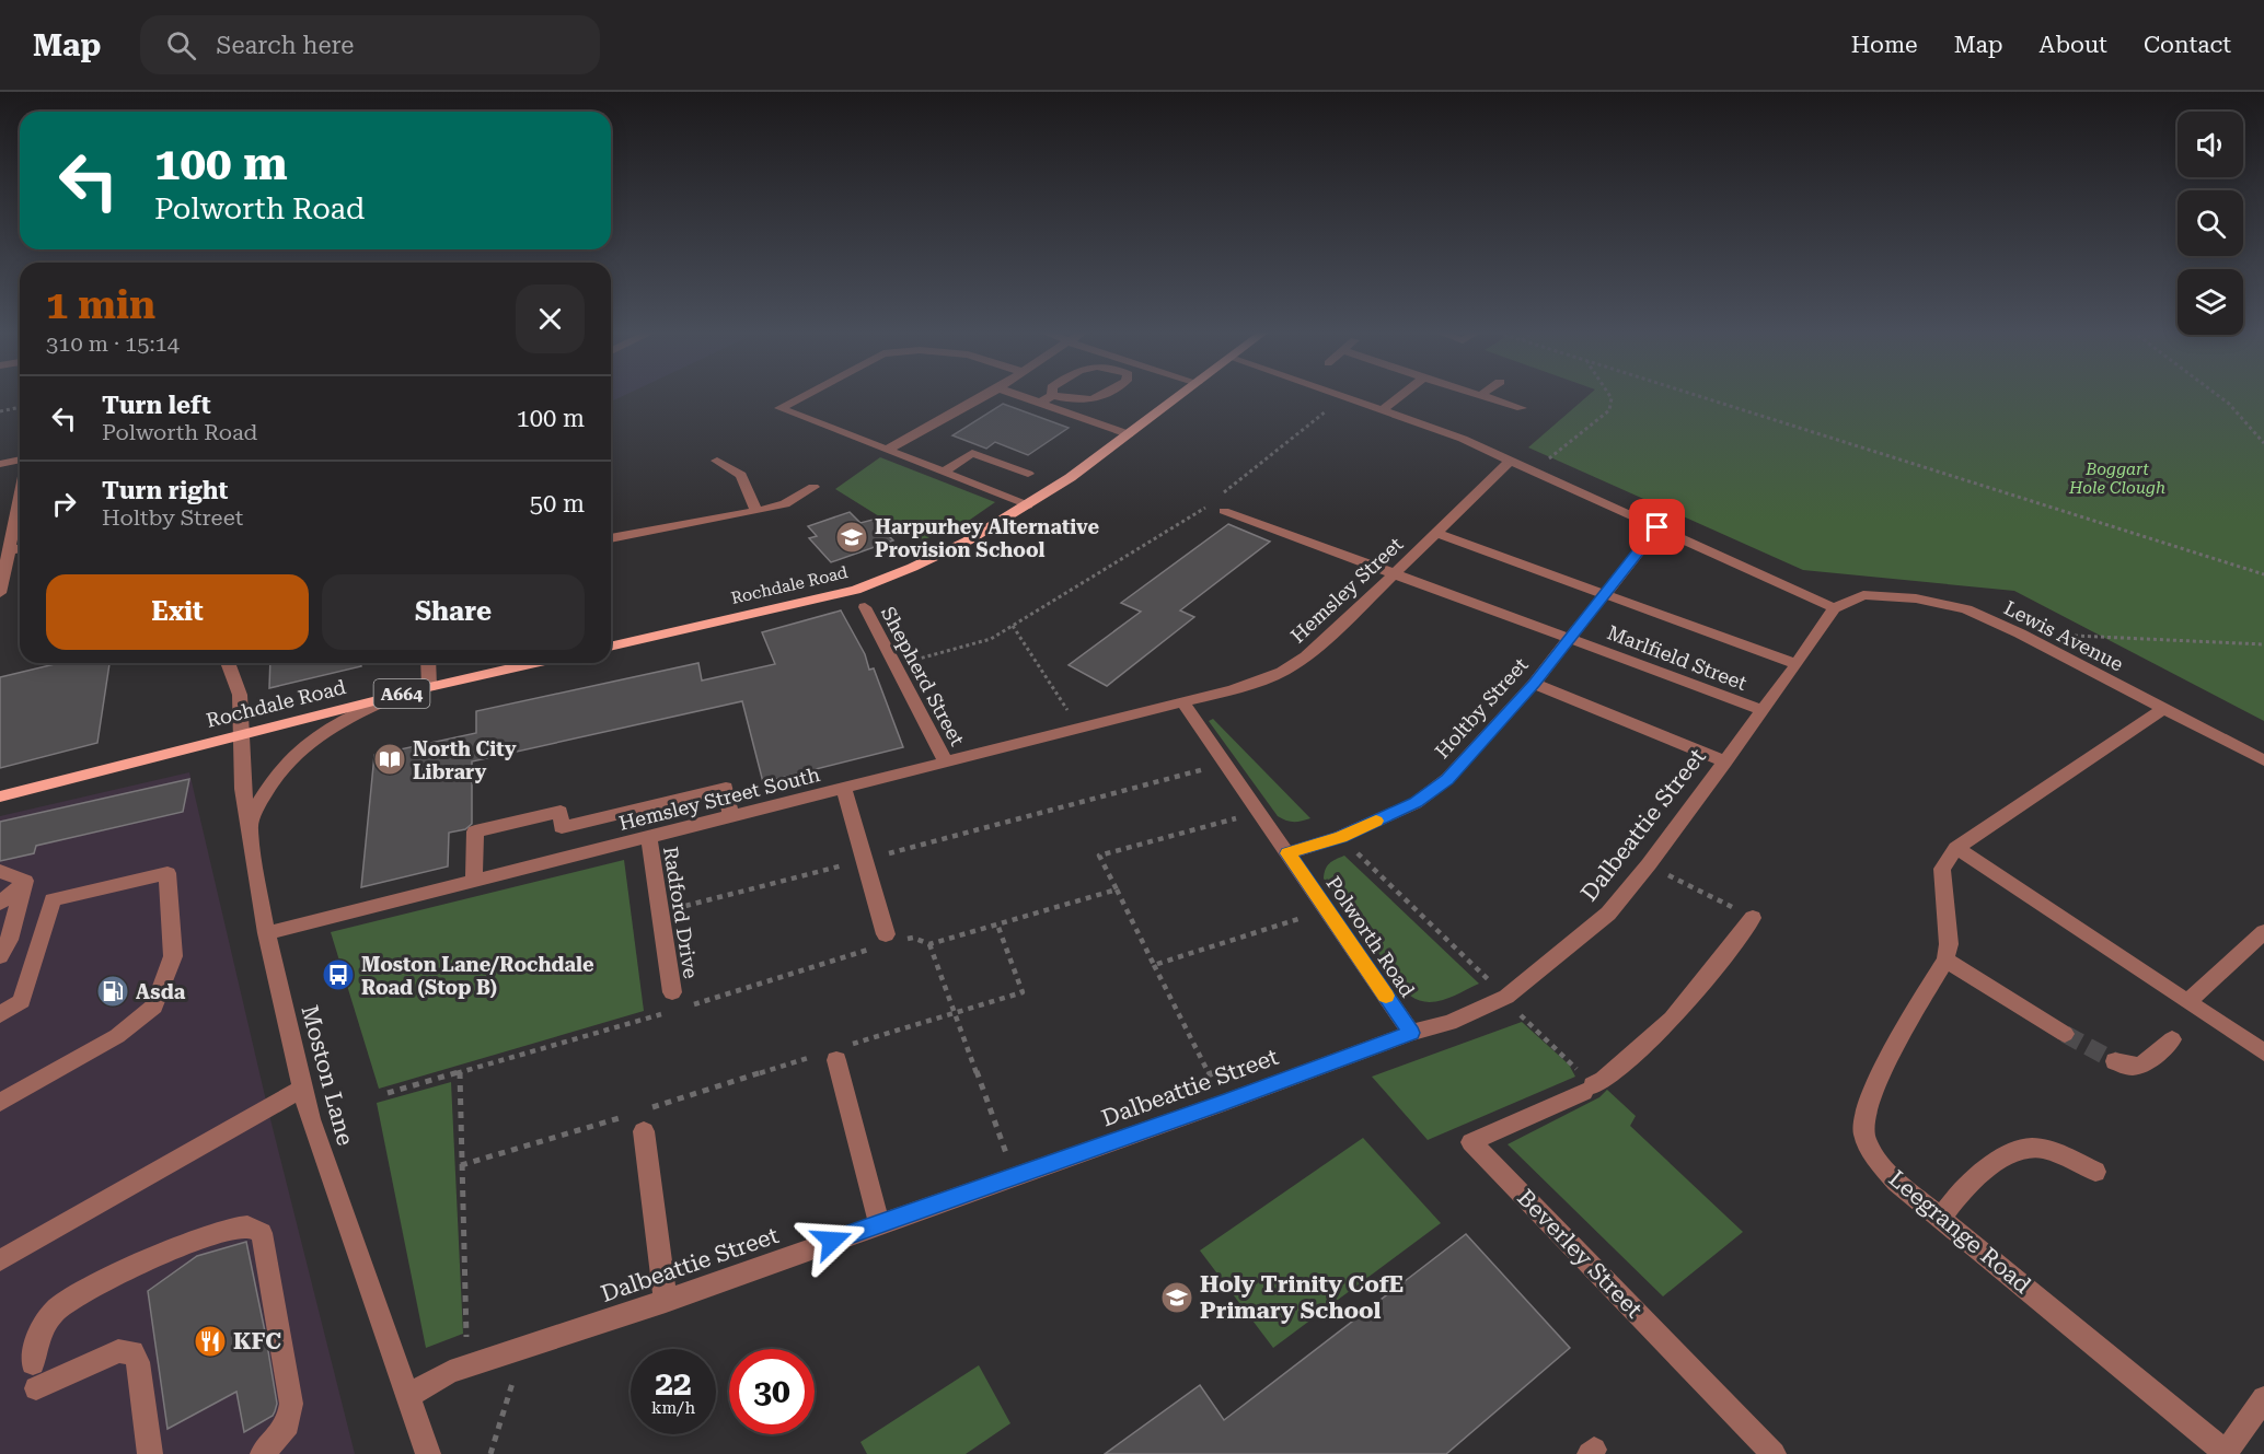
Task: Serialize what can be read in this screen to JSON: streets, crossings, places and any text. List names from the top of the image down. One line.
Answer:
{"streets":{"main road":["Rochdale Road","A664"],"street":["Hemsley Street","Lewis Avenue","Marlfield Street","Shepherd Street","Holtby Street","Hemsley Street South","Dalbeattie Street","Radford Drive","Polworth Road","Moston Lane","Leegrange Road","Beverley Street"]},"crossings":[["Rochdale Road","Moston Lane"],["Hemsley Street","Marlfield Street"],["Hemsley Street","Hemsley Street South"],["Hemsley Street","Polworth Road"],["Lewis Avenue","Dalbeattie Street"],["Marlfield Street","Holtby Street"],["Marlfield Street","Dalbeattie Street"],["Shepherd Street","Hemsley Street South"],["Holtby Street","Polworth Road"],["Hemsley Street South","Radford Drive"],["Hemsley Street South","Polworth Road"],["Hemsley Street South","Moston Lane"],["Dalbeattie Street","Polworth Road"],["Dalbeattie Street","Moston Lane"]],"parks":["Boggart Hole Clough"],"places":{"school or university":["Harpurhey Alternative Provision School","Holy Trinity CofE Primary School"],"library":["North City Library"],"bus stop":["Moston Lane/Rochdale Road (Stop B)"],"fuel station":["Asda"],"restaurant":["KFC"]},"page":{"header":"Map","search":"Search here","nav":["Home","Map","About","Contact"],"turn":["100 m","Polworth Road"],"heading":["1 min","310 m · 15:14"],"list":[{"name":"Turn left","note":"Polworth Road","value":"100 m"},{"name":"Turn right","note":"Holtby Street","value":"50 m"}],"buttons":["Exit","Share"],"speed":"22 km/h","limit":"30"}}
